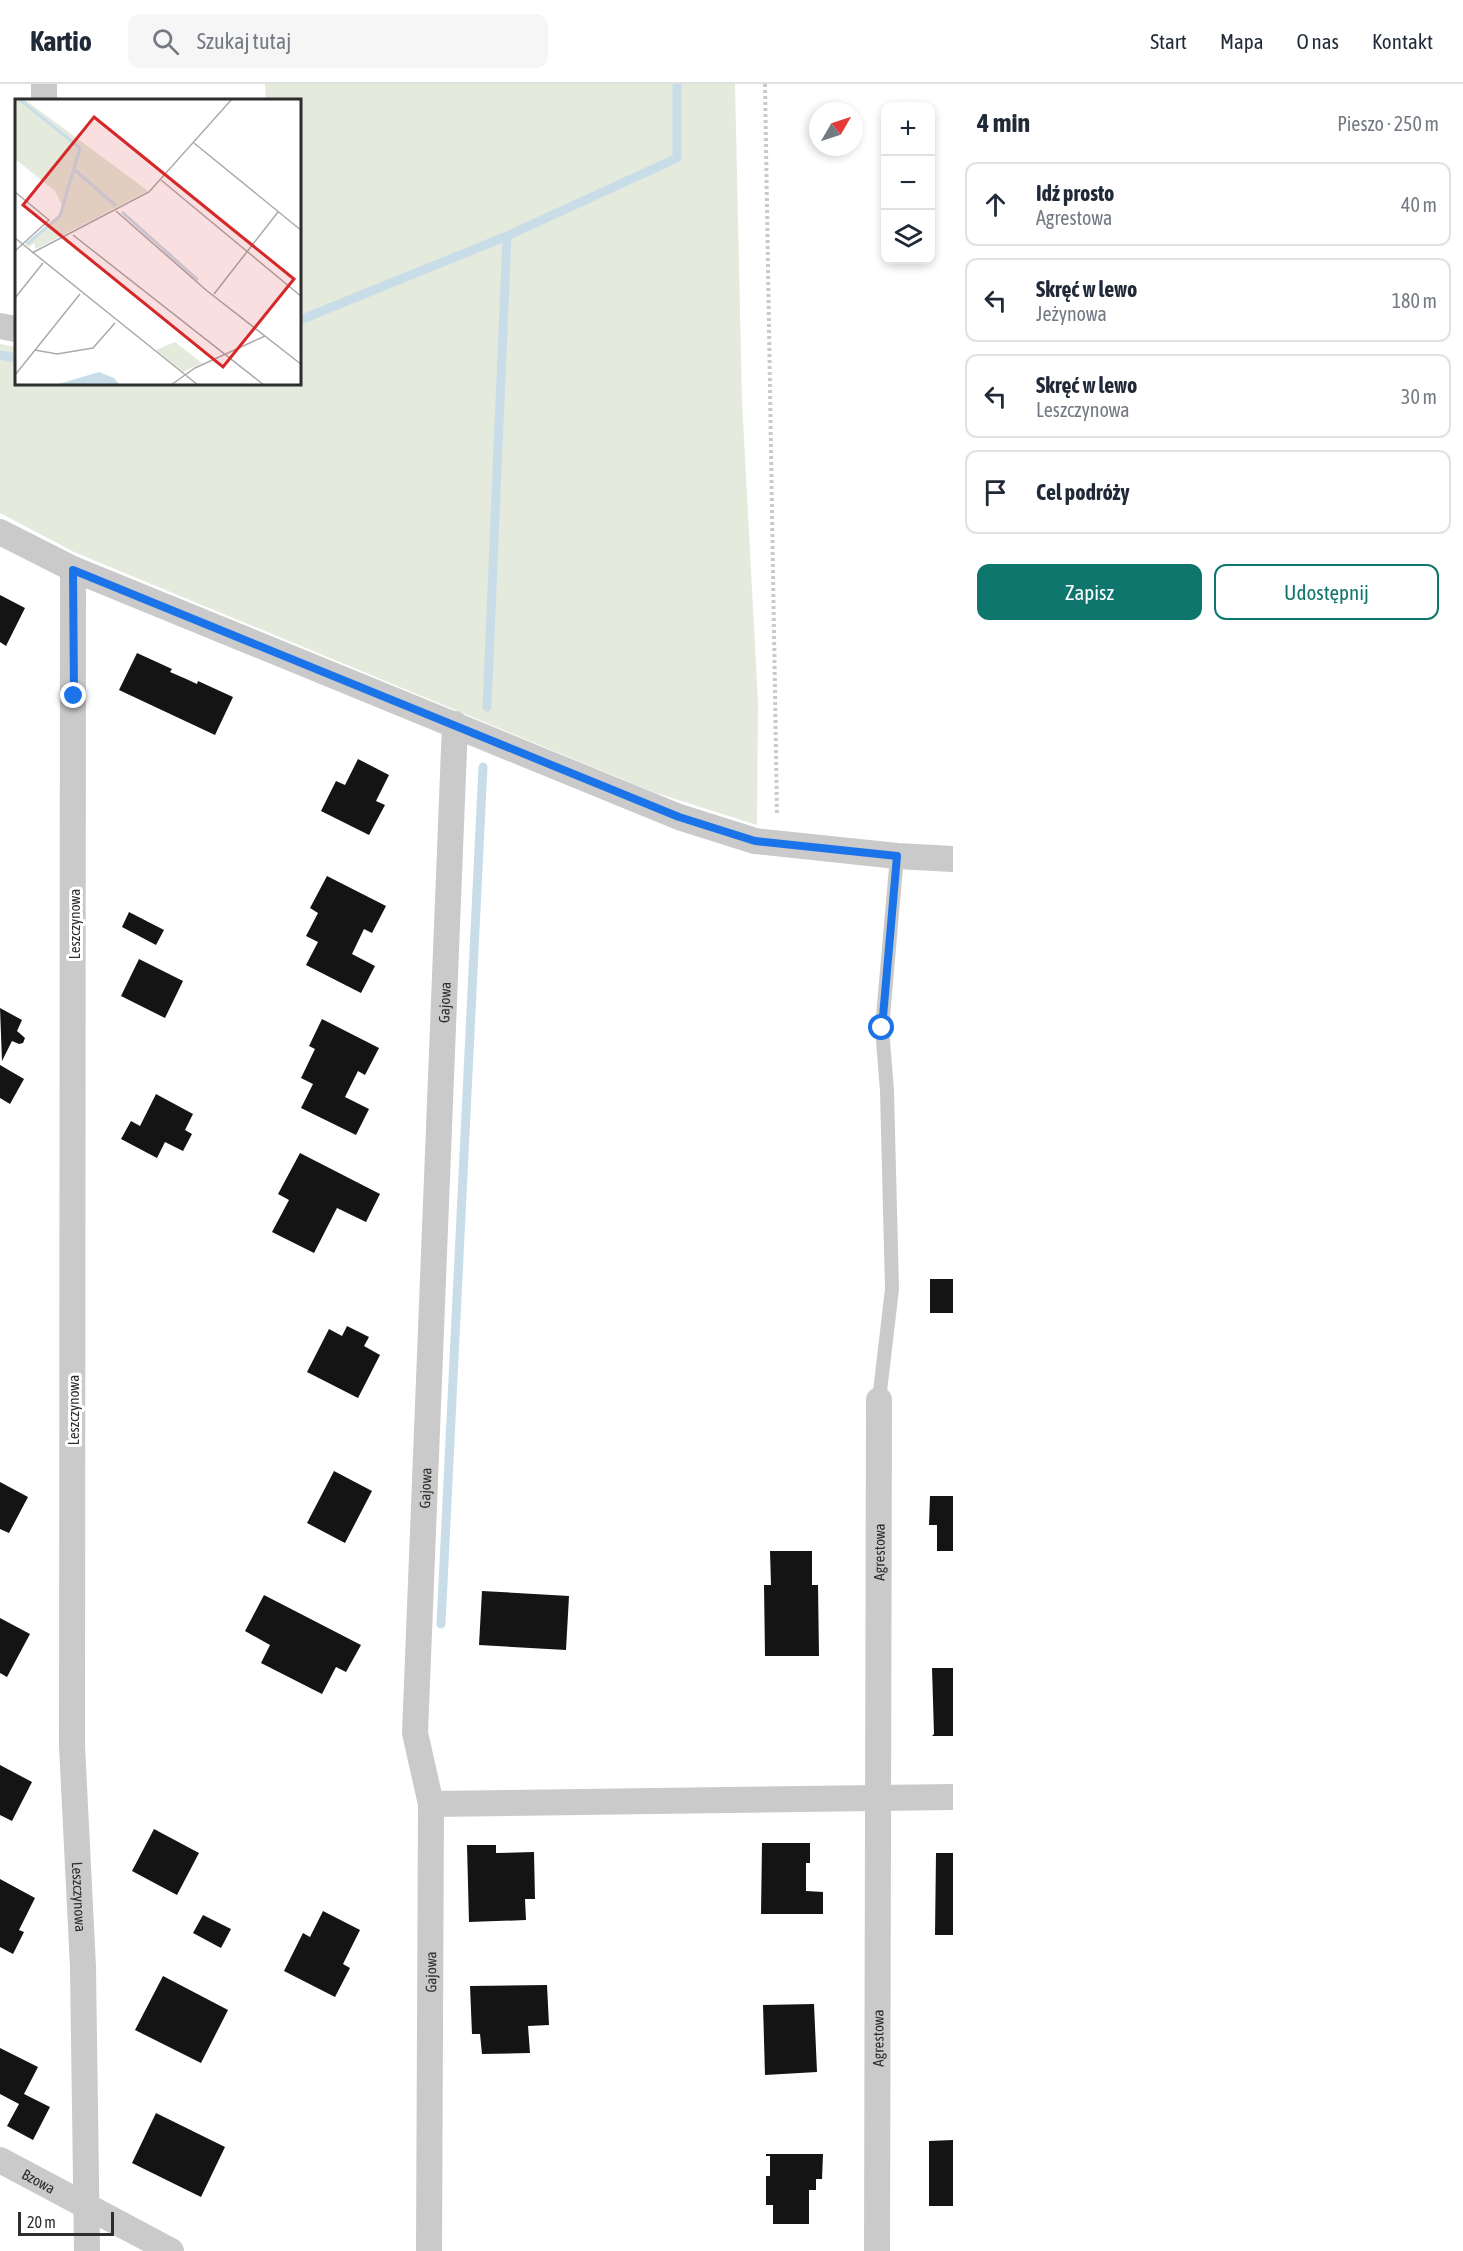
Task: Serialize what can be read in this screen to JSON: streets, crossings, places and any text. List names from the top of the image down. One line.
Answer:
{"streets":{"street":["Leszczynowa","Gajowa","Agrestowa","Bzowa"]},"crossings":[["Leszczynowa","Bzowa"]],"scale_bar":"20 m","north":"top right","page":{"header":"Kartio","search":"Szukaj tutaj","nav":["Start","Mapa","O nas","Kontakt"],"heading":["4 min","Pieszo · 250 m"],"map_buttons":["+","−"],"list":[["Idź prosto","Agrestowa","40 m"],["Skręć w lewo","Jeżynowa","180 m"],["Skręć w lewo","Leszczynowa","30 m"],"Cel podróży"],"buttons":["Zapisz","Udostępnij"],"scale":"20 m"}}
